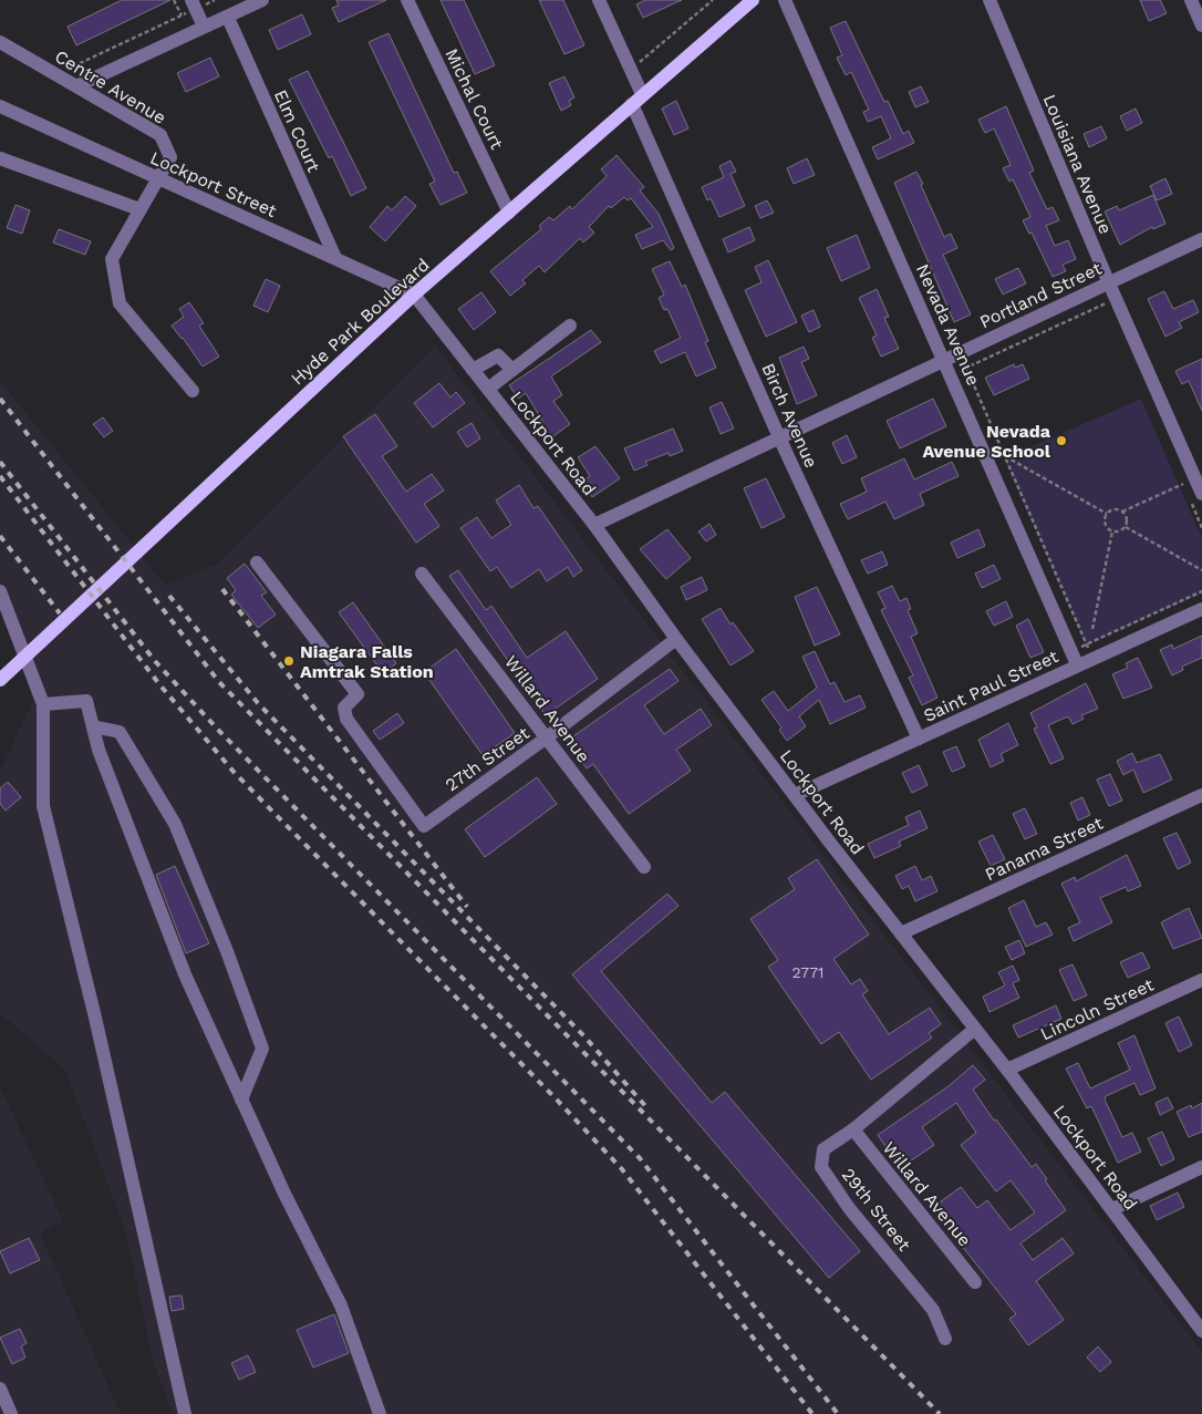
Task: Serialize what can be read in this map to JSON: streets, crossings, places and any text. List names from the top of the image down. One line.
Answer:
{"streets":{"main road":["Hyde Park Boulevard"],"street":["Centre Avenue","Michal Court","Elm Court","Louisiana Avenue","Lockport Street","Portland Street","Nevada Avenue","Birch Avenue","Lockport Road","Saint Paul Street","Willard Avenue","27th Street","Panama Street","Lincoln Street","29th Street"]},"crossings":[["Centre Avenue","Lockport Street"],["Michal Court","Hyde Park Boulevard"],["Elm Court","Lockport Street"],["Louisiana Avenue","Portland Street"],["Lockport Street","Hyde Park Boulevard"],["Lockport Street","Lockport Road"],["Portland Street","Nevada Avenue"],["Portland Street","Birch Avenue"],["Portland Street","Lockport Road"],["Hyde Park Boulevard","Birch Avenue"],["Hyde Park Boulevard","Lockport Road"],["Nevada Avenue","Saint Paul Street"],["Birch Avenue","Saint Paul Street"],["Lockport Road","Saint Paul Street"],["Lockport Road","27th Street"],["Lockport Road","Panama Street"],["Lockport Road","Lincoln Street"],["Lockport Road","29th Street"],["Willard Avenue","27th Street"],["Willard Avenue","29th Street"]],"places":["Nevada Avenue School","Niagara Falls Amtrak Station"],"house_numbers":["2771"]}
